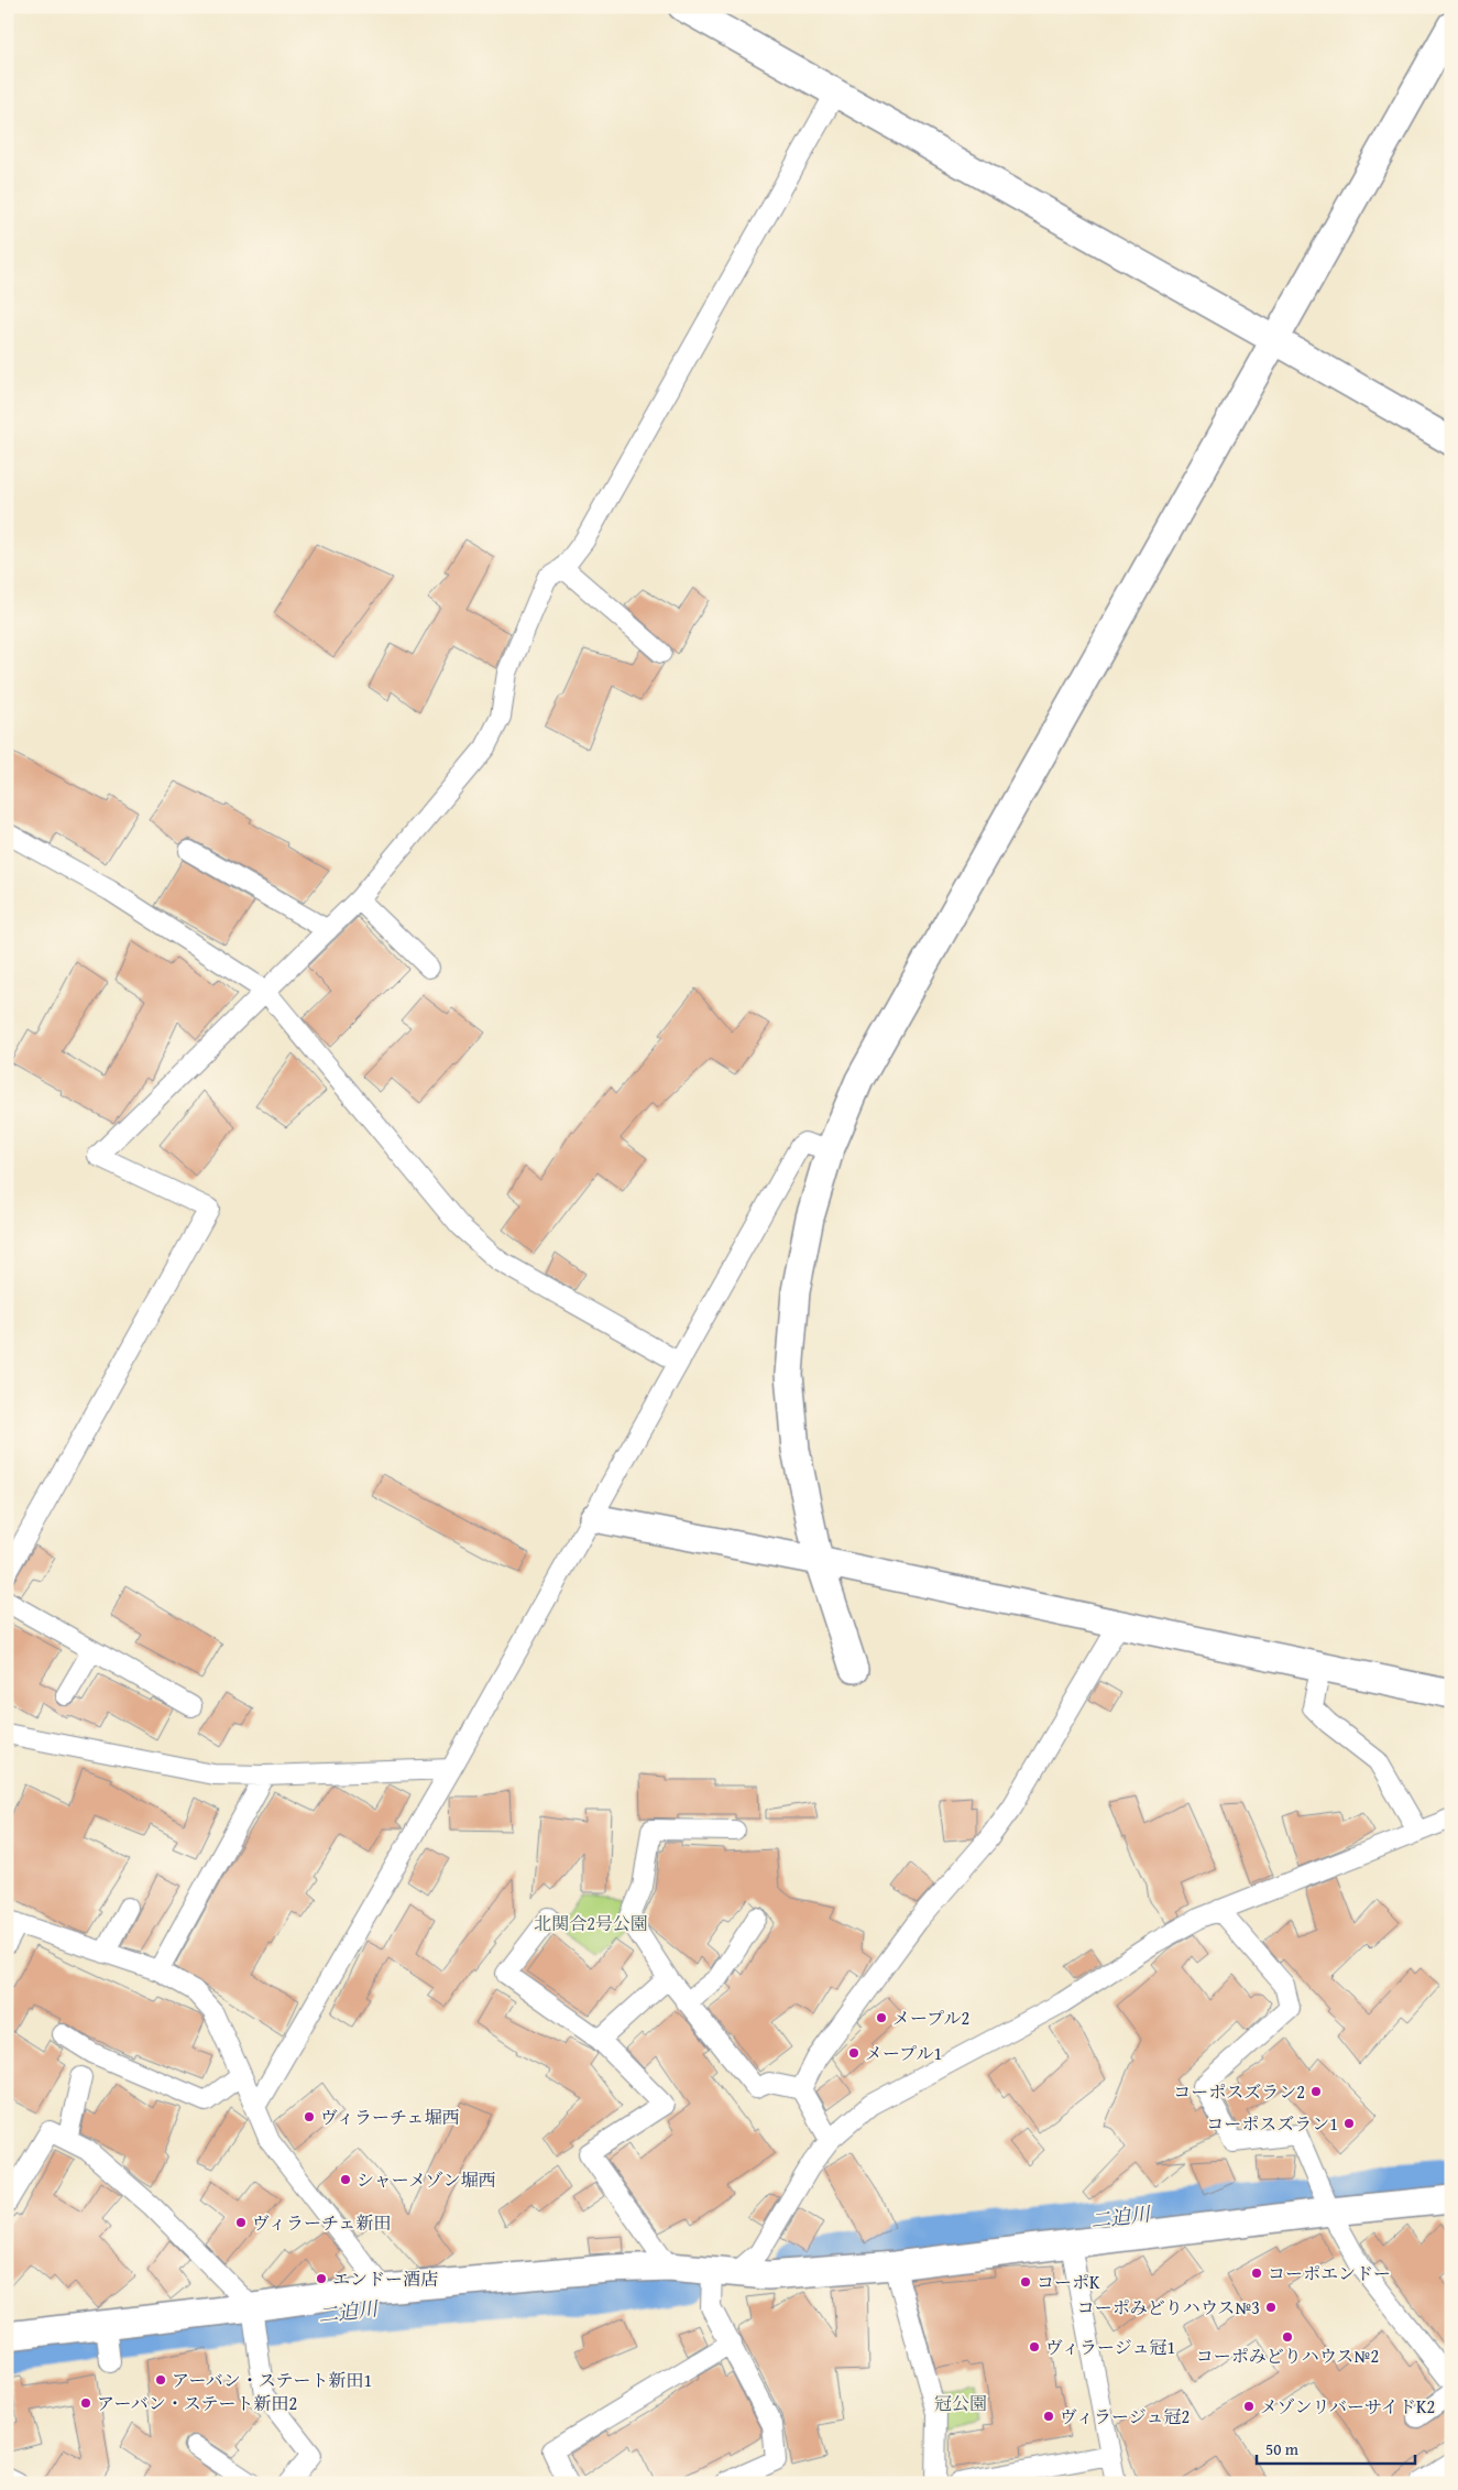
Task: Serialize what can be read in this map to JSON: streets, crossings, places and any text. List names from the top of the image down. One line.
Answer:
{"water":["二迫川"],"parks":["北関合2号公園","冠公園"],"places":["メープル2","メープル1","コーポスズラン2","ヴィラーチェ堀西","コーポスズラン1","シャーメゾン堀西","ヴィラーチェ新田","コーポエンドー","エンドー酒店","コーポK","コーポみどりハウス№3","コーポみどりハウス№2","ヴィラージュ冠1","アーバン・ステート新田1","アーバン・ステート新田2","メゾンリバーサイドK2","ヴィラージュ冠2"],"scale_bar":"50 m"}
